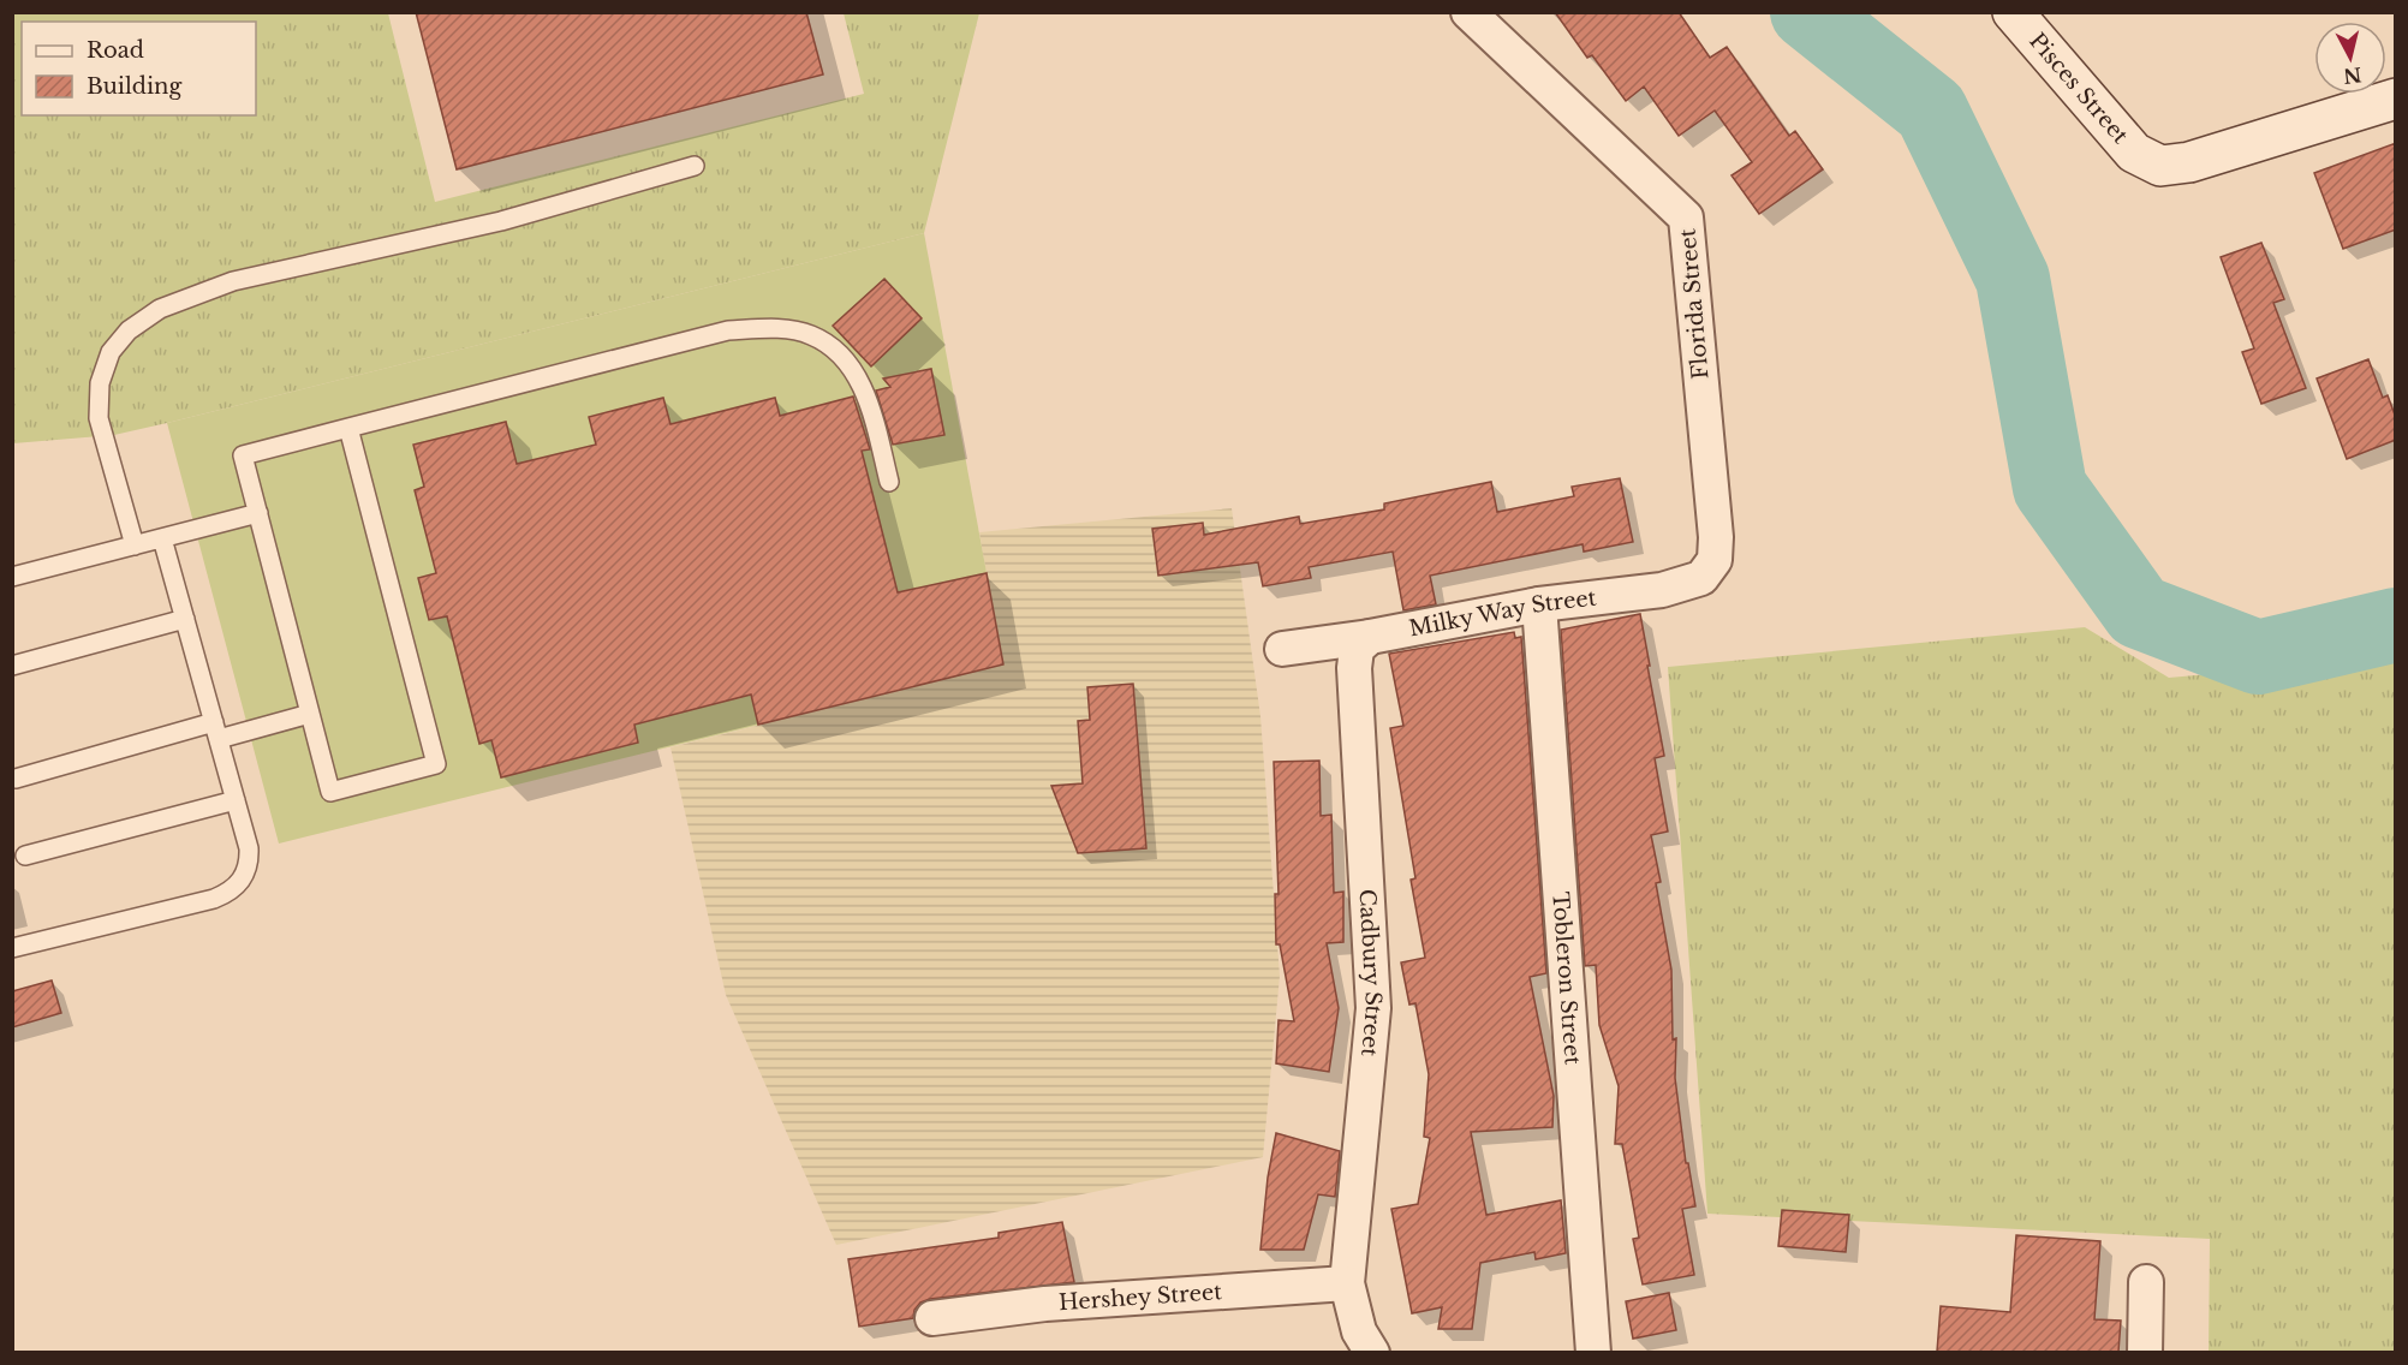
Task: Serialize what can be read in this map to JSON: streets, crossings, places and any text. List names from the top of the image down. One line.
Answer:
{"streets":{"street":["Pisces Street","Florida Street","Milky Way Street","Cadbury Street","Tobleron Street","Hershey Street"]},"crossings":[["Florida Street","Milky Way Street"],["Milky Way Street","Cadbury Street"],["Milky Way Street","Tobleron Street"],["Cadbury Street","Hershey Street"]],"legend":["Road","Building"],"north":"bottom"}
